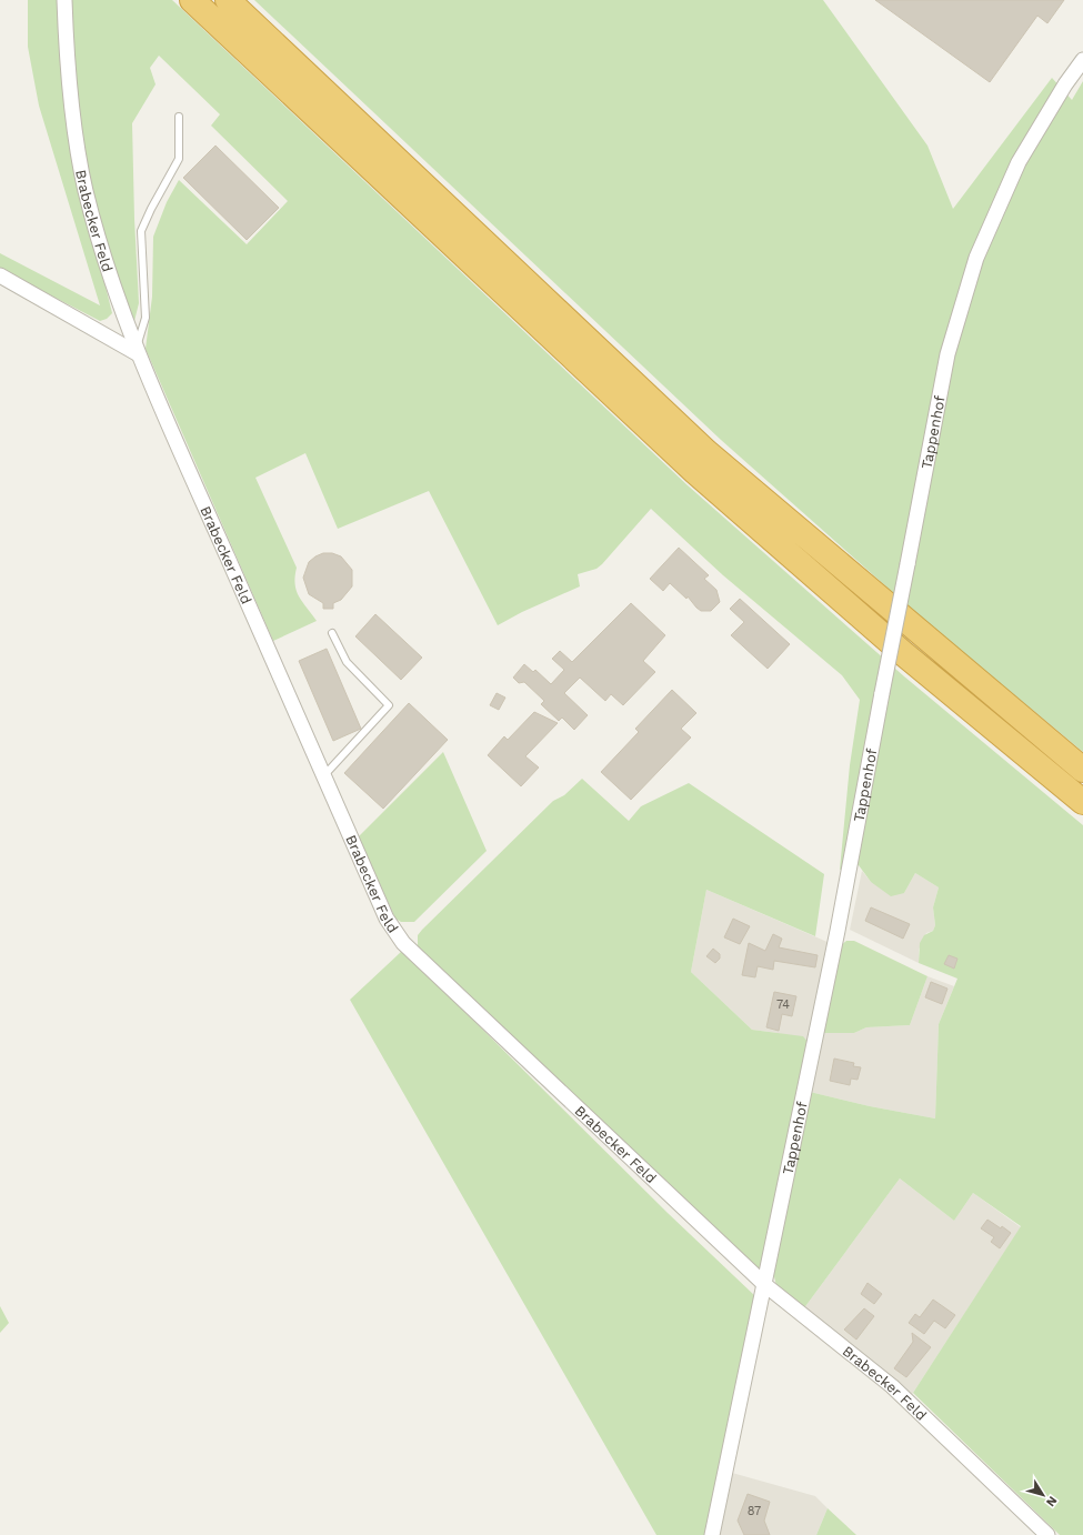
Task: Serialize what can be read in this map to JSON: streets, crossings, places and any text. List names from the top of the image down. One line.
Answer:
{"streets":{"street":["Brabecker Feld","Tappenhof"]},"crossings":[["Brabecker Feld","Tappenhof"]],"house_numbers":["74","87"],"north":"bottom right"}
